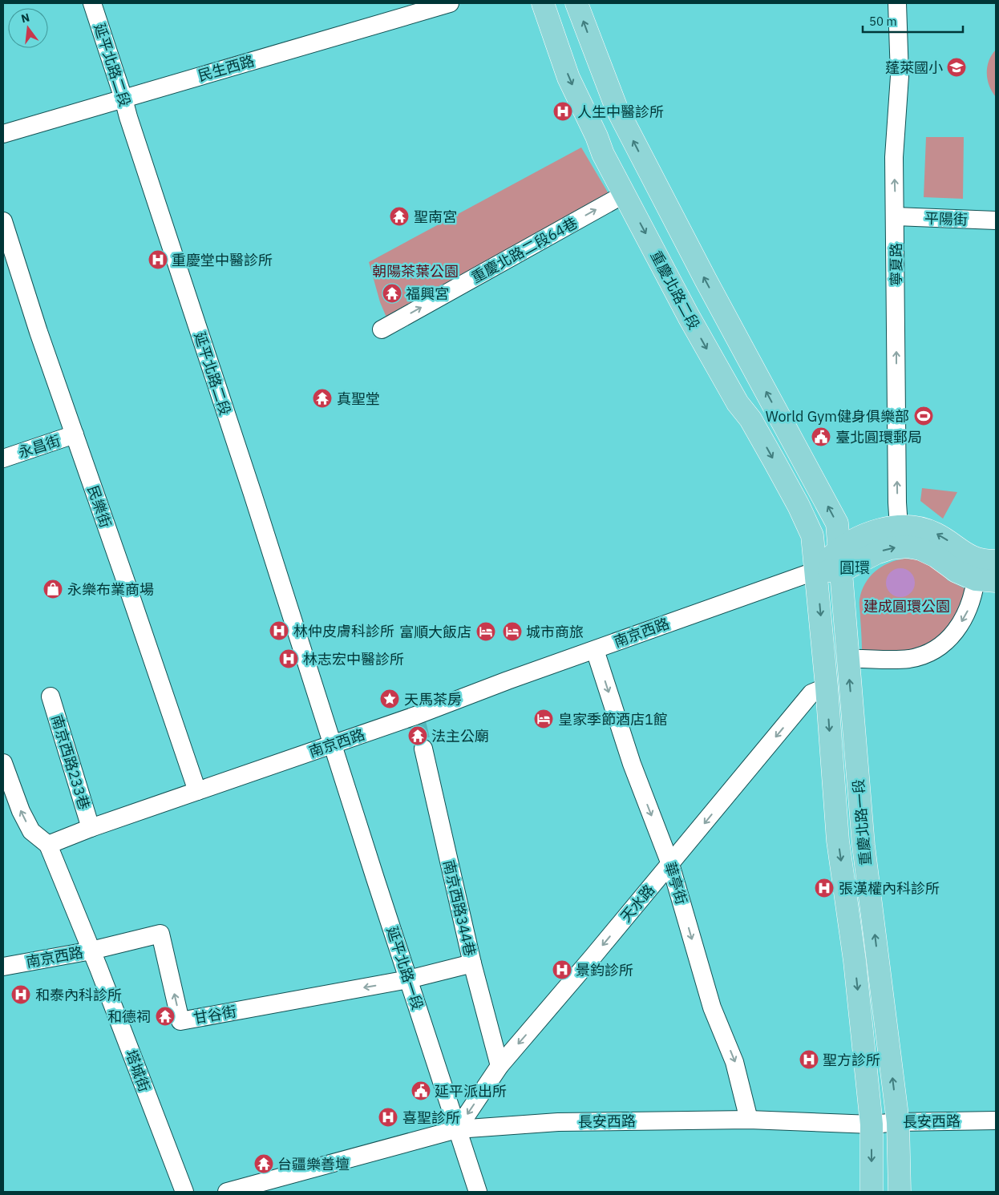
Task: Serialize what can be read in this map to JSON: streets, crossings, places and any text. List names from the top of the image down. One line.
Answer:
{"streets":{"main road":["重慶北路二段","南京西路","重慶北路一段"],"street":["延平北路二段","民生西路","平陽街","重慶北路二段64巷","寧夏路","永昌街","民樂街","南京西路233巷","華亭街","天水路","南京西路344巷","延平北路一段","甘谷街","塔城街","長安西路"]},"crossings":[["延平北路二段","民生西路"],["延平北路二段","南京西路"],["延平北路二段","延平北路一段"],["平陽街","寧夏路"],["重慶北路二段64巷","重慶北路二段"],["寧夏路","南京西路"],["重慶北路二段","南京西路"],["重慶北路二段","重慶北路一段"],["永昌街","民樂街"],["民樂街","南京西路"],["南京西路","南京西路233巷"],["南京西路","重慶北路一段"],["南京西路","華亭街"],["南京西路","延平北路一段"],["南京西路","甘谷街"],["南京西路","塔城街"],["重慶北路一段","天水路"],["重慶北路一段","長安西路"],["華亭街","天水路"],["華亭街","長安西路"],["天水路","南京西路344巷"],["天水路","延平北路一段"],["天水路","長安西路"],["延平北路一段","甘谷街"],["延平北路一段","長安西路"],["甘谷街","塔城街"]],"one_way":["重慶北路二段64巷","寧夏路","華亭街","天水路","甘谷街"],"districts":["圓環"],"parks":["朝陽茶葉公園","建成圓環公園"],"places":{"school or university":["蓬萊國小"],"hospital":["人生中醫診所","重慶堂中醫診所","林仲皮膚科診所","林志宏中醫診所","張漢權內科診所","景鈞診所","和泰內科診所","聖方診所","喜聖診所"],"temple":["聖南宮","福興宮","真聖堂","法主公廟","和德祠","台疆樂善壇"],"sports":["World Gym健身俱樂部"],"public building":["臺北圓環郵局","延平派出所"],"shop":["永樂布業商場"],"hotel":["富順大飯店","城市商旅","皇家季節酒店1館"],"place":["天馬茶房"]},"scale_bar":"50 m","north":"top"}
